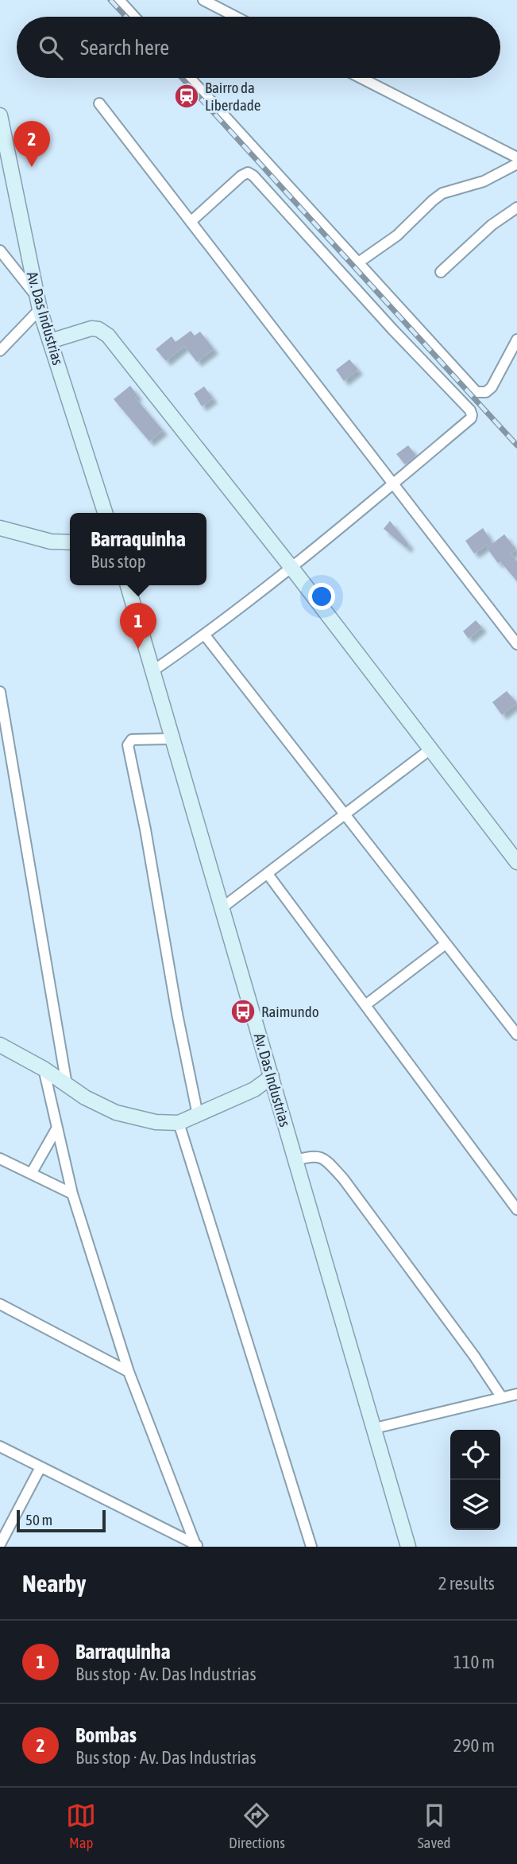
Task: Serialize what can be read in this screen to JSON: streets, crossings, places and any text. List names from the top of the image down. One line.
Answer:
{"streets":{"main road":["Av. Das Industrias"]},"places":{"station":["Bairro da Liberdade"],"bus stop":["Raimundo"]},"scale_bar":"50 m","page":{"search":"Search here","pins":["2","1"],"popup":["Barraquinha","Bus stop"],"scale":"50 m","heading":["Nearby","2 results"],"list":[{"mark":"1","name":"Barraquinha","note":"Bus stop · Av. Das Industrias","value":"110 m"},{"mark":"2","name":"Bombas","note":"Bus stop · Av. Das Industrias","value":"290 m"}],"nav":["Map","Directions","Saved"]}}
